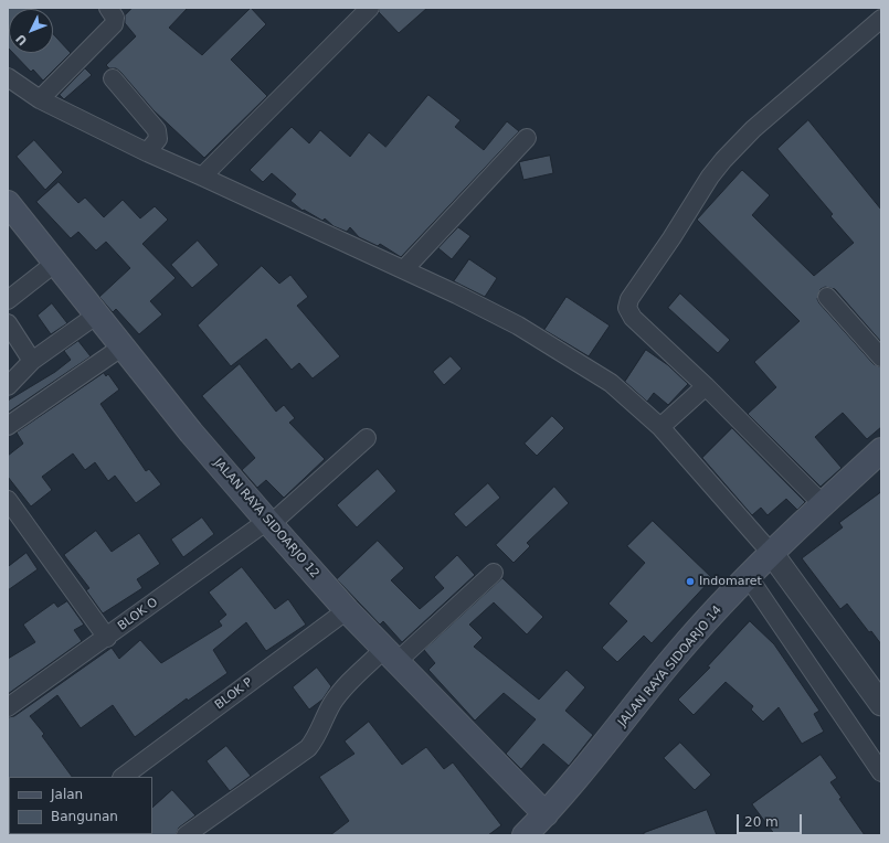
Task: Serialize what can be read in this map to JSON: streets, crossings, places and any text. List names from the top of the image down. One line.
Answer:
{"streets":{"main road":["JALAN RAYA SIDOARJO 12","JALAN RAYA SIDOARJO 14"],"street":["BLOK O","BLOK P"]},"crossings":[["JALAN RAYA SIDOARJO 12","BLOK O"],["JALAN RAYA SIDOARJO 12","JALAN RAYA SIDOARJO 14"],["JALAN RAYA SIDOARJO 12","BLOK P"]],"places":["Indomaret"],"legend":["Jalan","Bangunan"],"scale_bar":"20 m","north":"bottom left"}
